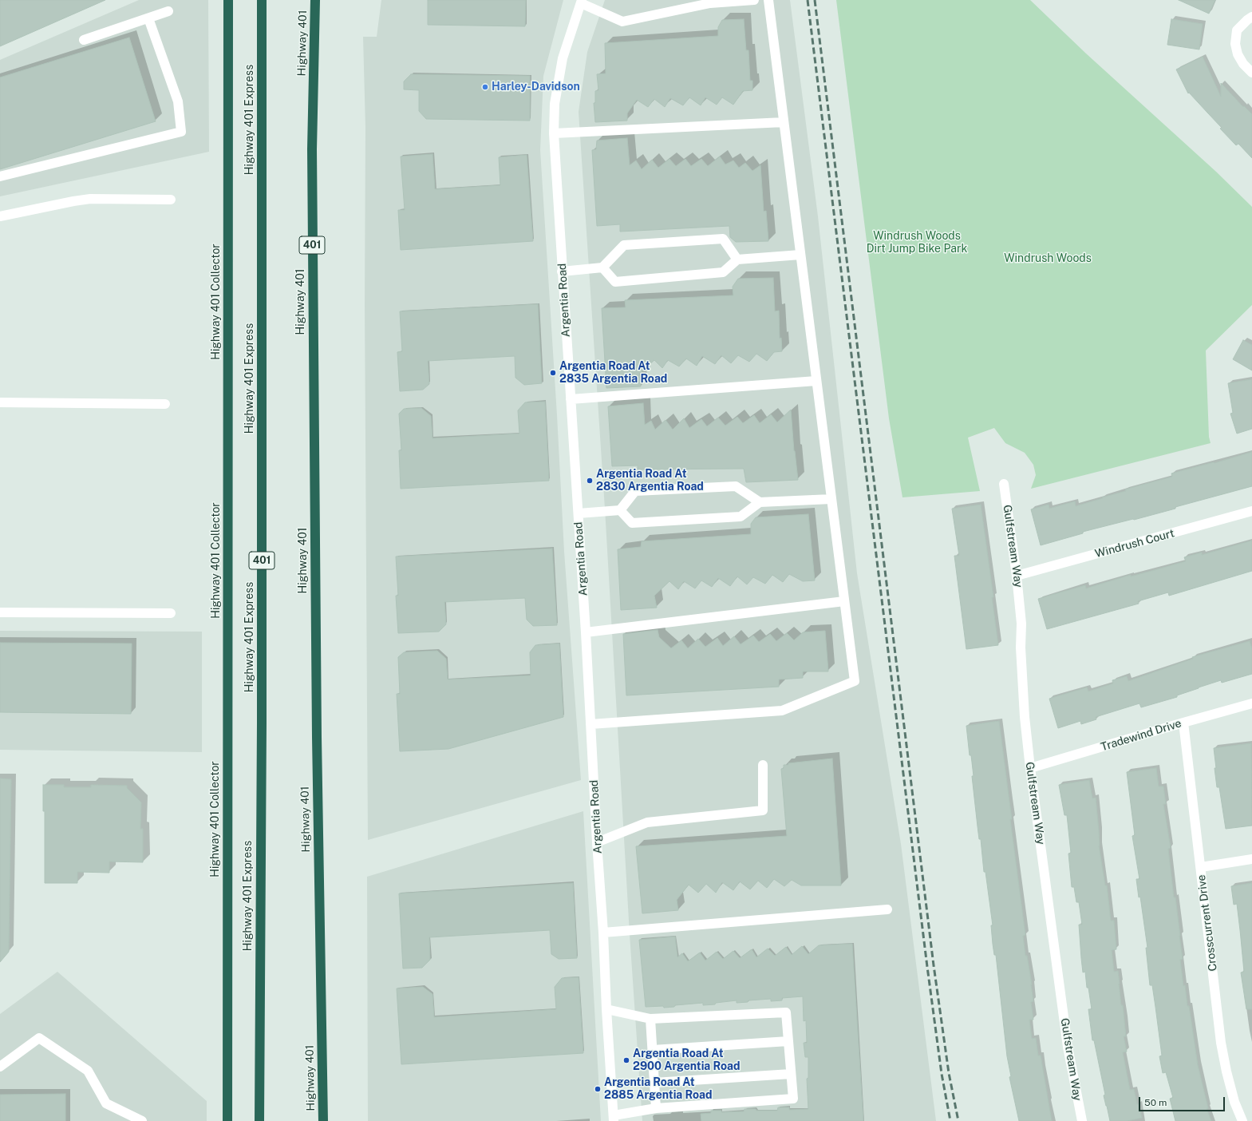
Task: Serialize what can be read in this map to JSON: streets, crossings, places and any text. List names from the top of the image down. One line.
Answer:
{"streets":{"highway":["Highway 401","Highway 401 Express","401","Highway 401 Collector"],"street":["Argentia Road","Windrush Court","Gulfstream Way","Tradewind Drive","Crosscurrent Drive"]},"crossings":[["Windrush Court","Gulfstream Way"],["Gulfstream Way","Tradewind Drive"],["Tradewind Drive","Crosscurrent Drive"]],"parks":["Windrush Woods Dirt Jump Bike Park","Windrush Woods"],"places":["Harley-Davidson","Argentia Road At 2835 Argentia Road","Argentia Road At 2830 Argentia Road","Argentia Road At 2900 Argentia Road","Argentia Road At 2885 Argentia Road"],"scale_bar":"50 m"}
